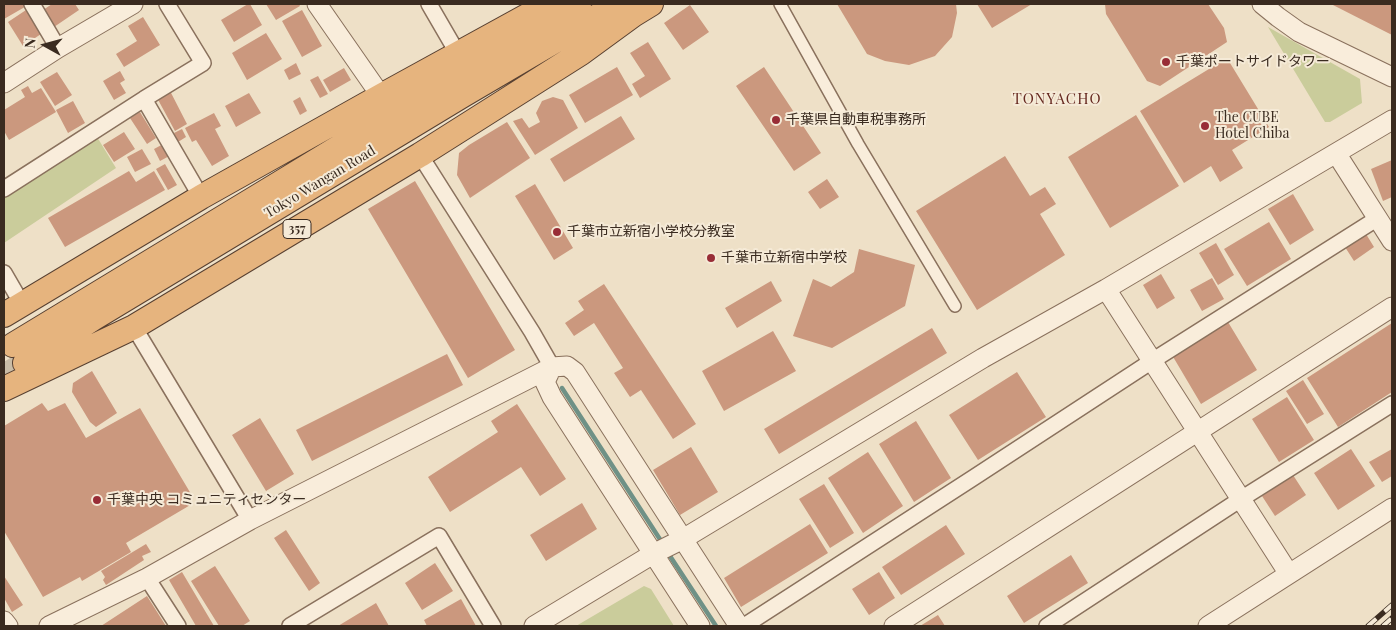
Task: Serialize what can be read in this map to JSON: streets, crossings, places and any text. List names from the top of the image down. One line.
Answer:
{"streets":{"highway":["Tokyo Wangan Road","357"]},"districts":["TONYACHO"],"places":["千葉ポートサイドタワー","千葉県自動車税事務所","The CUBE Hotel Chiba","千葉市立新宿小学校分教室","千葉市立新宿中学校","千葉中央 コミュニティセンター"],"north":"left"}
